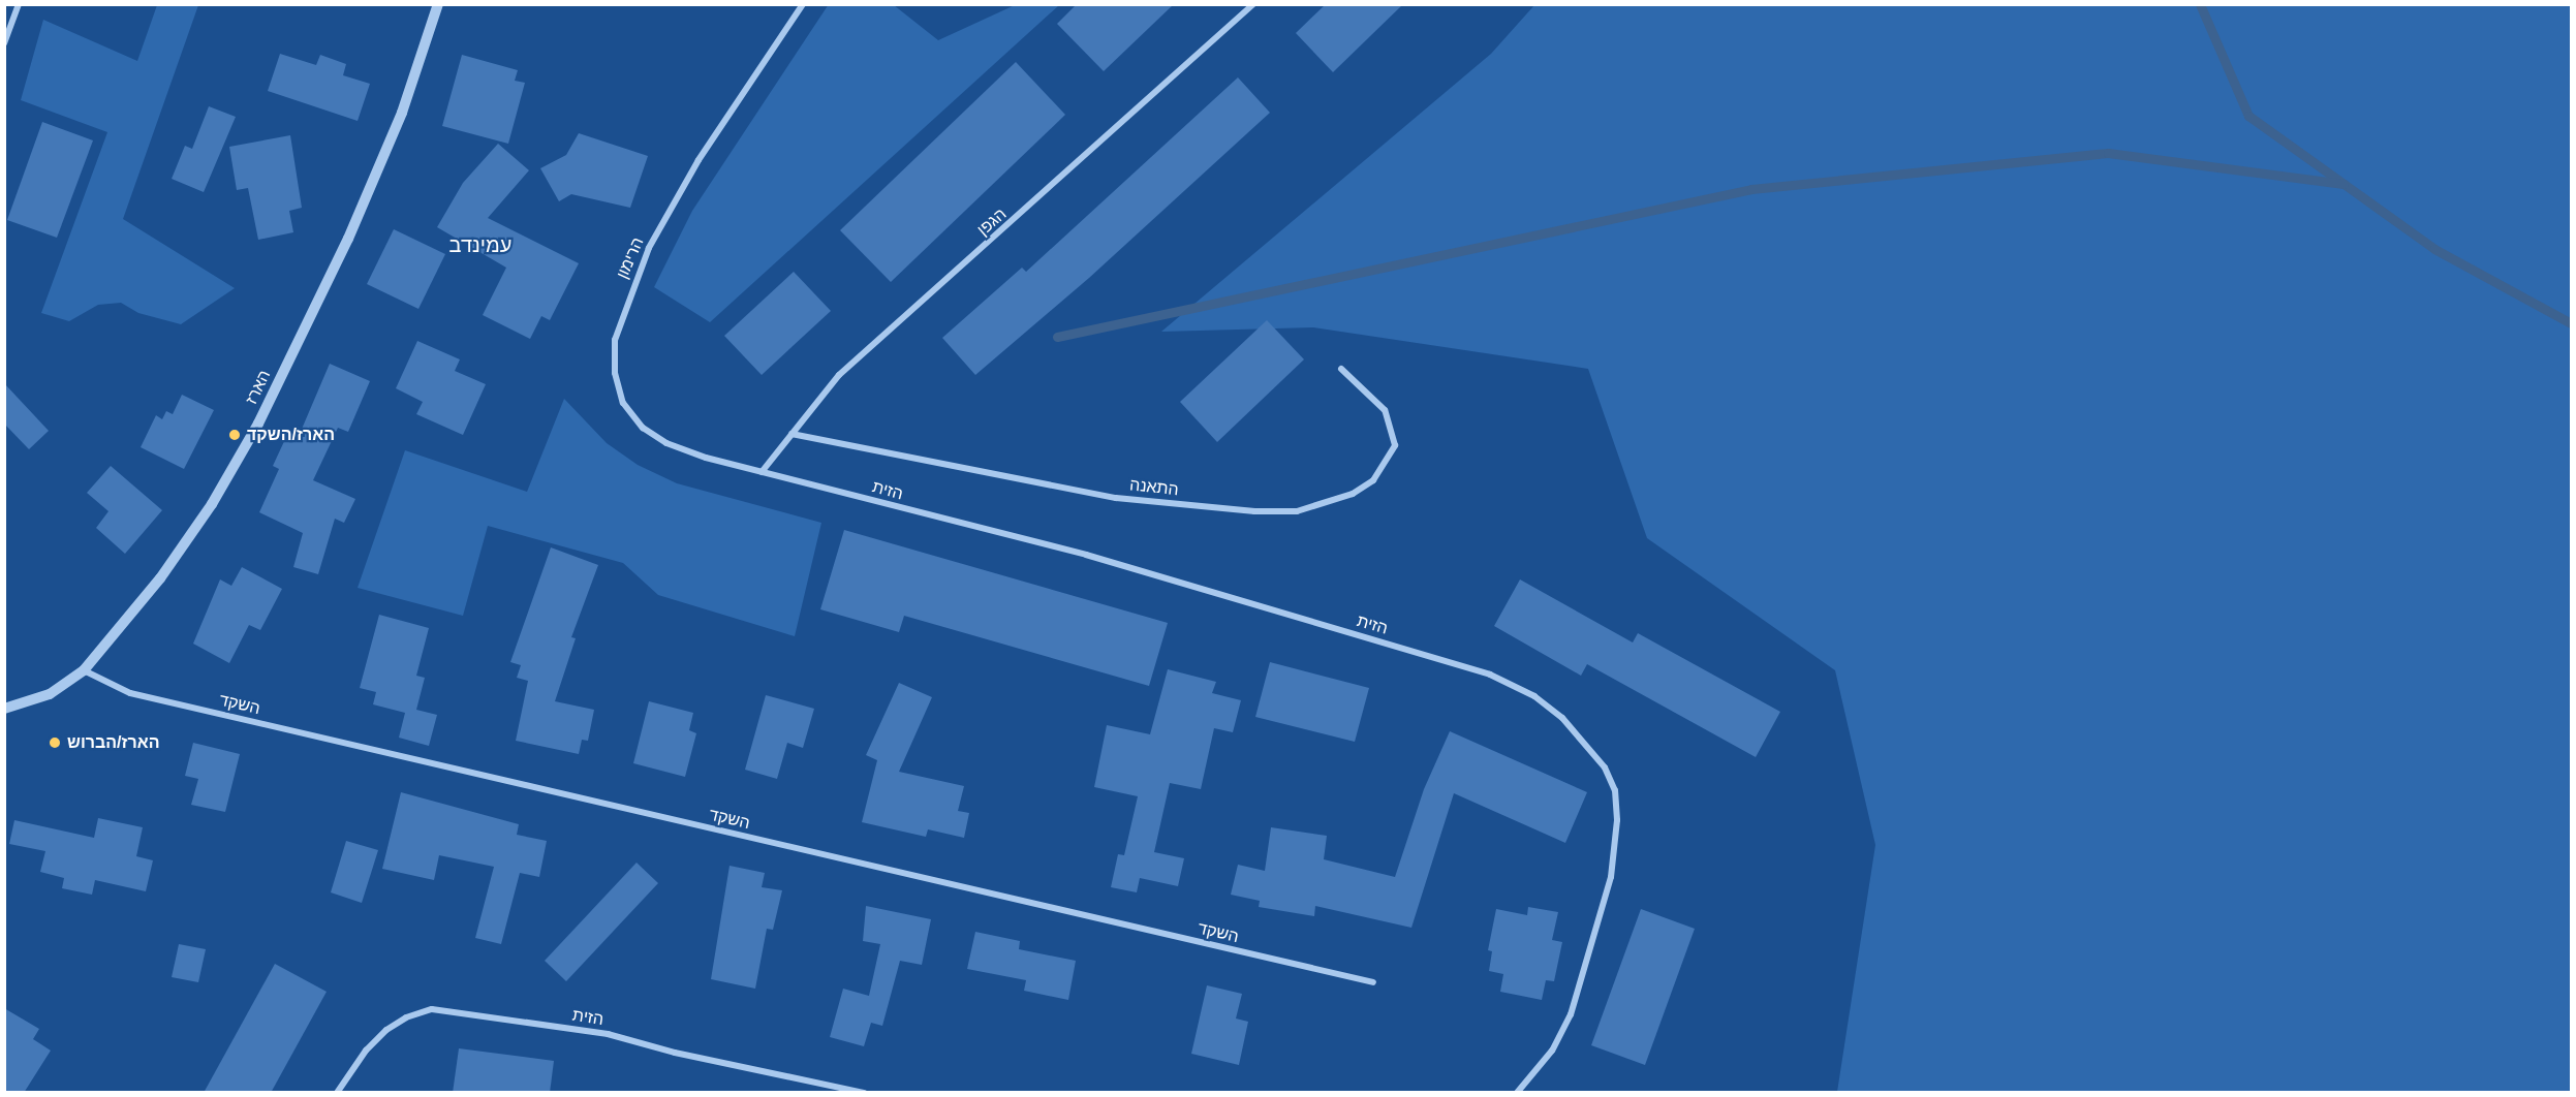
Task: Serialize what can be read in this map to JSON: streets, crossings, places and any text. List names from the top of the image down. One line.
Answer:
{"streets":{"street":["הגפן","הרימון","הארז","התאנה","הזית","השקד"]},"crossings":[["הגפן","הרימון"],["הגפן","התאנה"],["הגפן","הזית"],["הרימון","הזית"],["הארז","השקד"]],"districts":["עמינדב"],"places":["הארז/השקד","הארז/הברוש"]}
